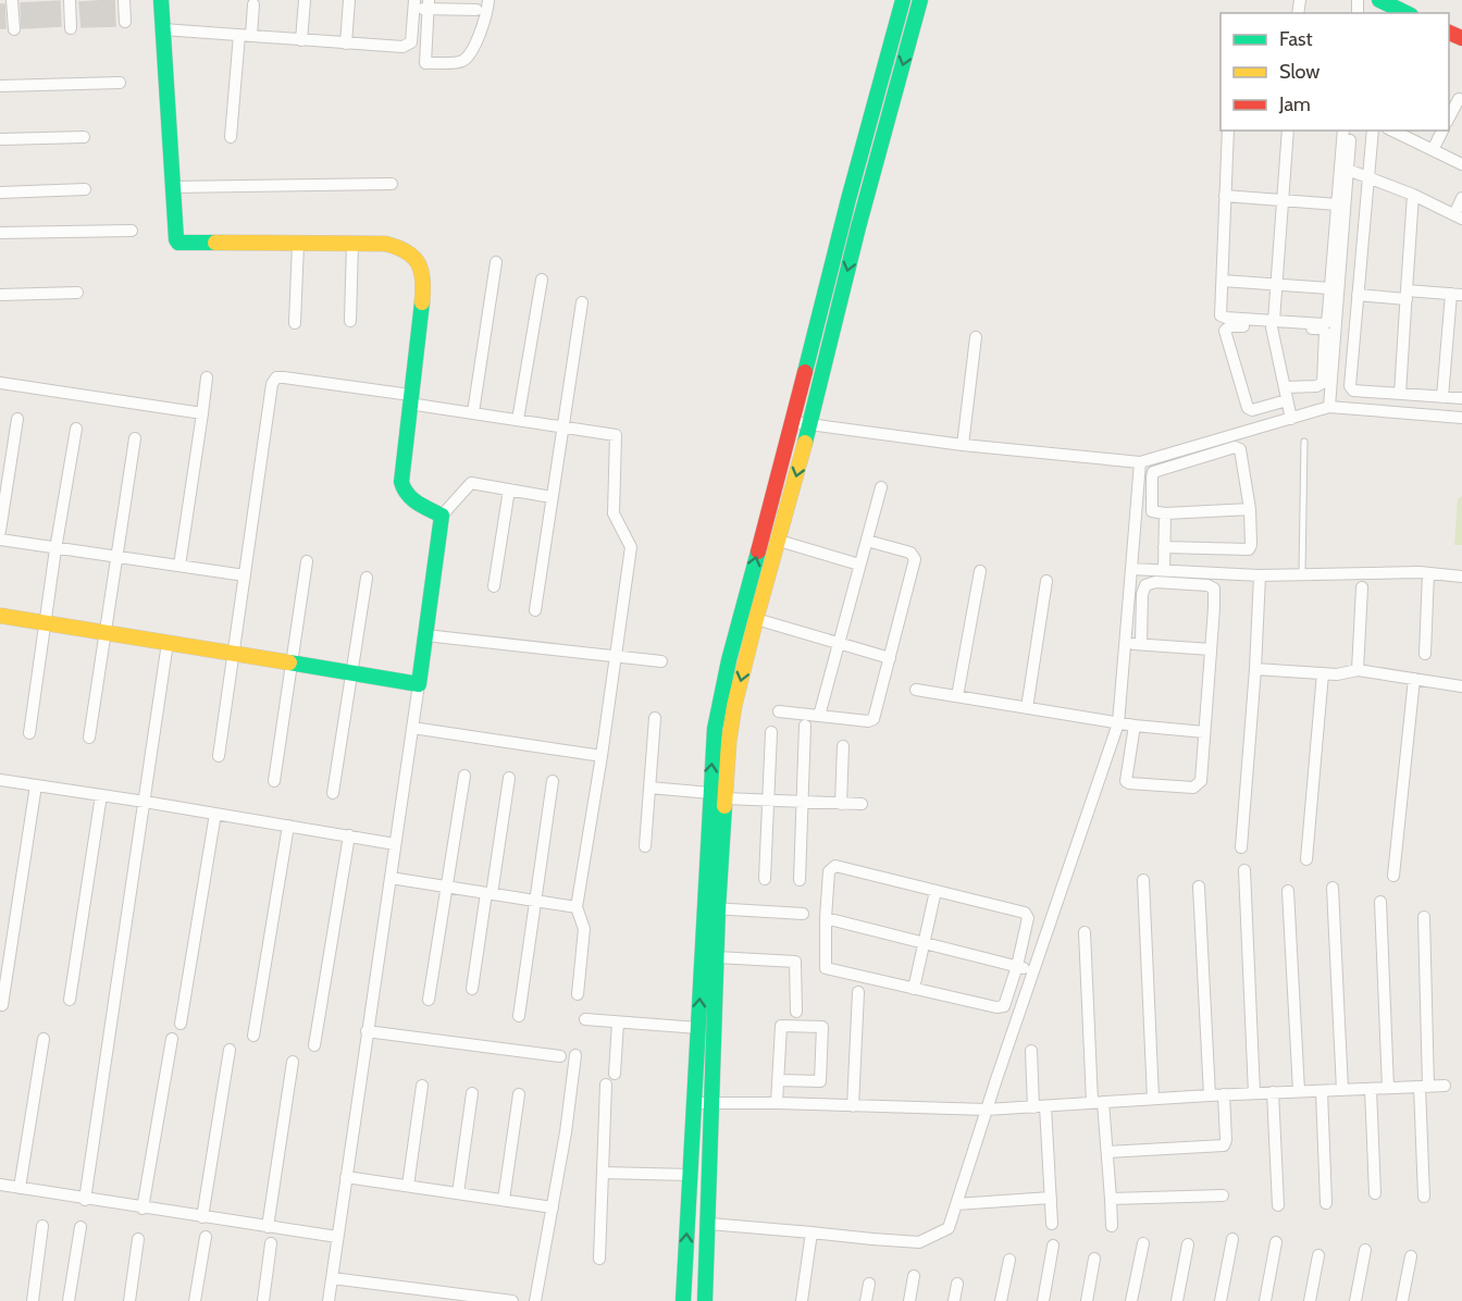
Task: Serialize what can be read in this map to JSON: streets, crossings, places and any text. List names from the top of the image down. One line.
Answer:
{"legend":["Fast","Slow","Jam"]}
